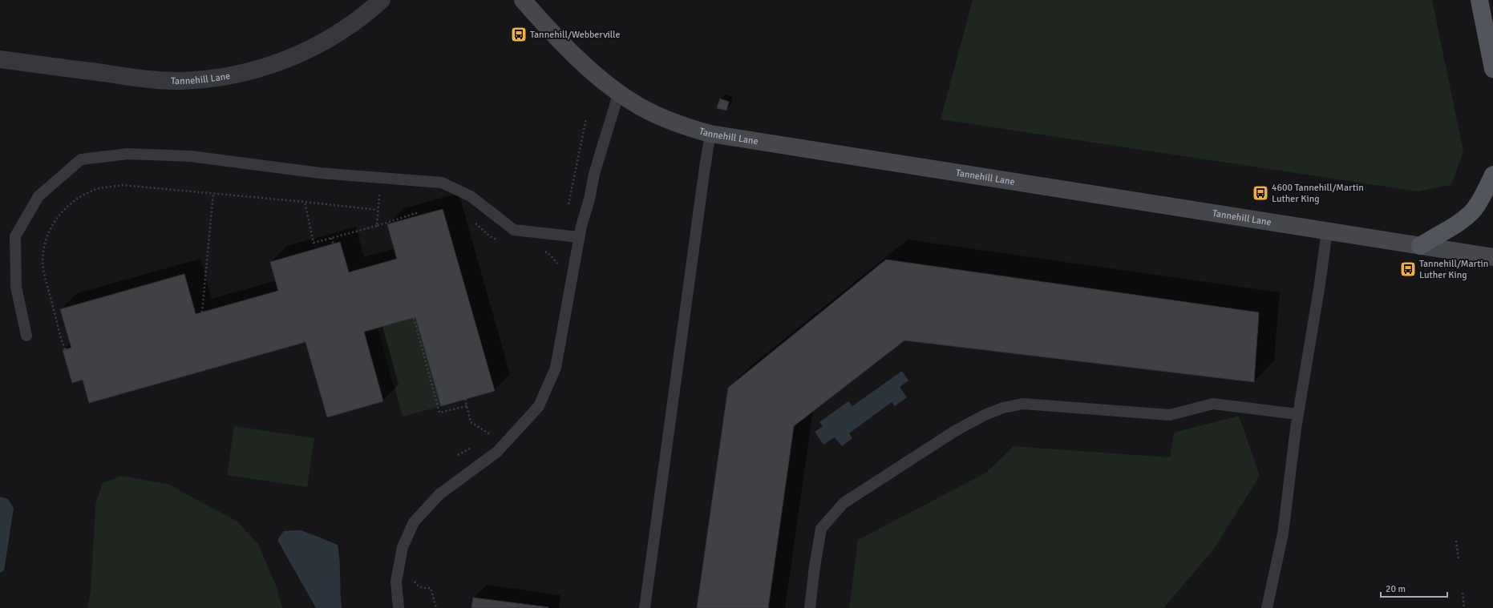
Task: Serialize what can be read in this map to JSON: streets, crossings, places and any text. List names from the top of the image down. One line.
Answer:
{"streets":{"street":["Tannehill Lane"]},"places":{"bus stop":["Tannehill/Webberville","4600 Tannehill/Martin Luther King","Tannehill/Martin Luther King"]},"scale_bar":"20 m"}
